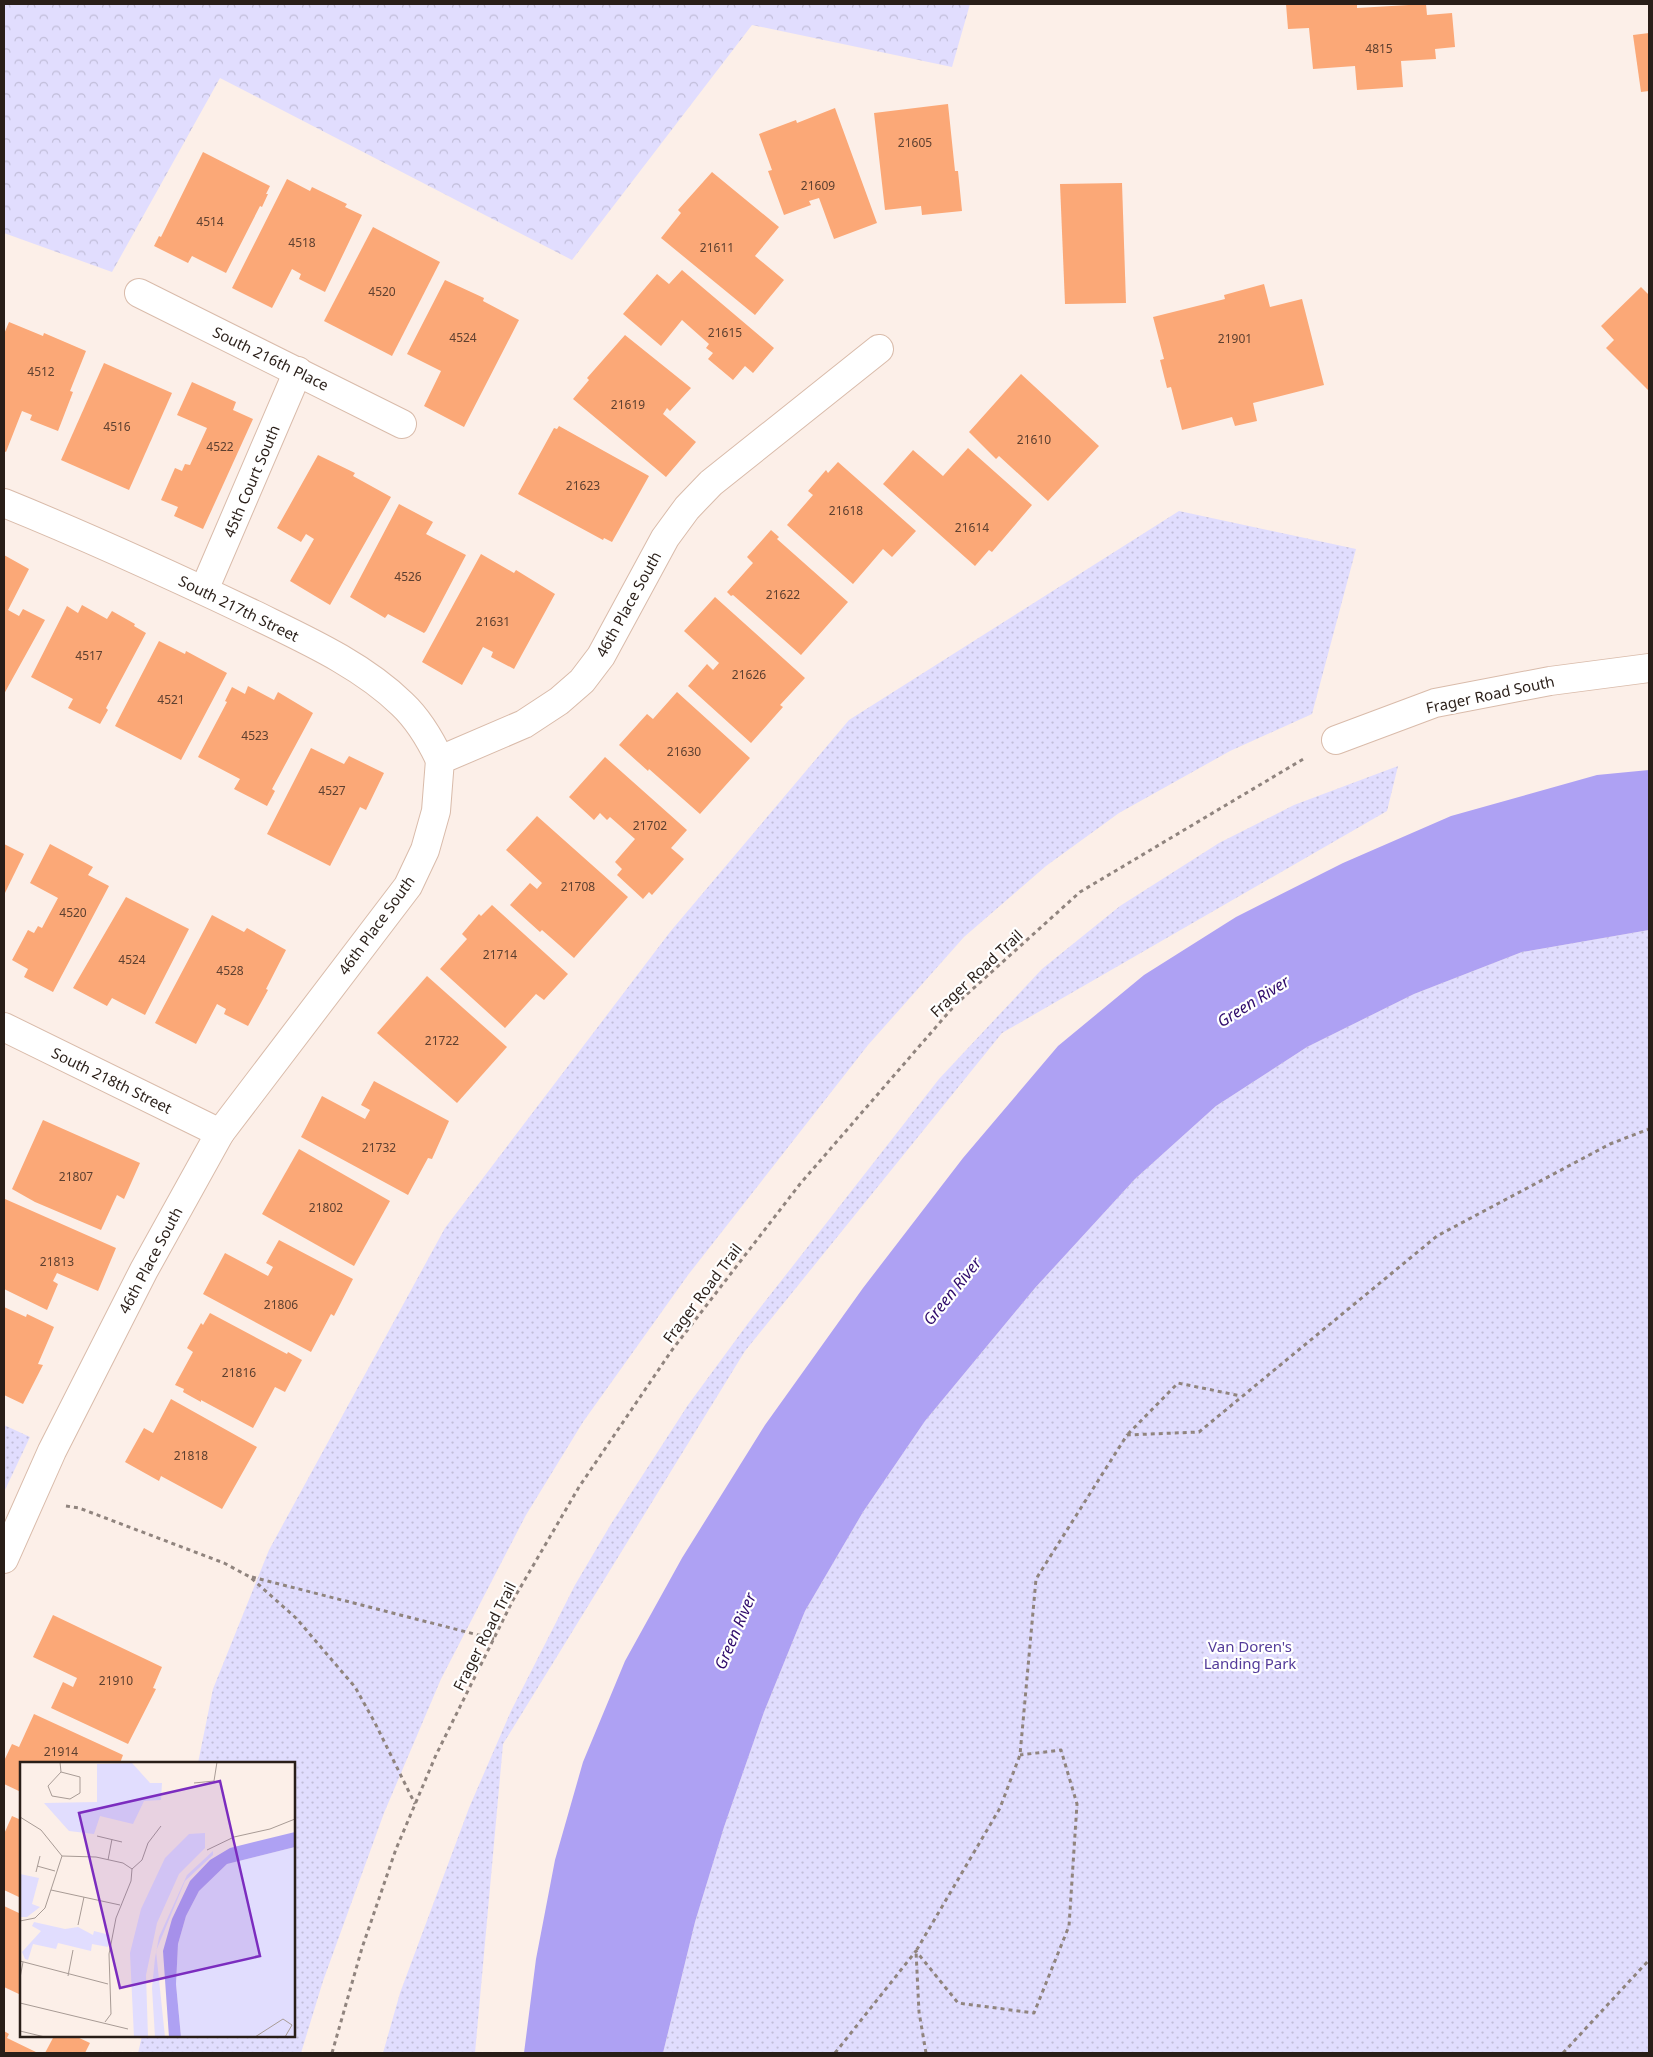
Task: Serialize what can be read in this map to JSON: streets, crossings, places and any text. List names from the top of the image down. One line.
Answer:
{"streets":{"street":["South 216th Place","45th Court South","46th Place South","South 217th Street","Frager Road South","South 218th Street"],"path":["Frager Road Trail"]},"crossings":[["South 216th Place","45th Court South"],["45th Court South","South 217th Street"],["46th Place South","South 217th Street"],["46th Place South","South 218th Street"],["Frager Road South","Frager Road Trail"]],"water":["Green River"],"parks":["Van Doren's Landing Park"],"house_numbers":["4815","21605","21609","4514","4518","21611","4520","21615","4524","21901","4512","21619","4516","21610","4522","21623","21618","21614","4526","21622","21631","4517","21626","4521","4523","21630","4527","21702","21708","4520","21714","4524","4528","21722","21732","21807","21802","21813","21806","21816","21818","21910","21914"]}
